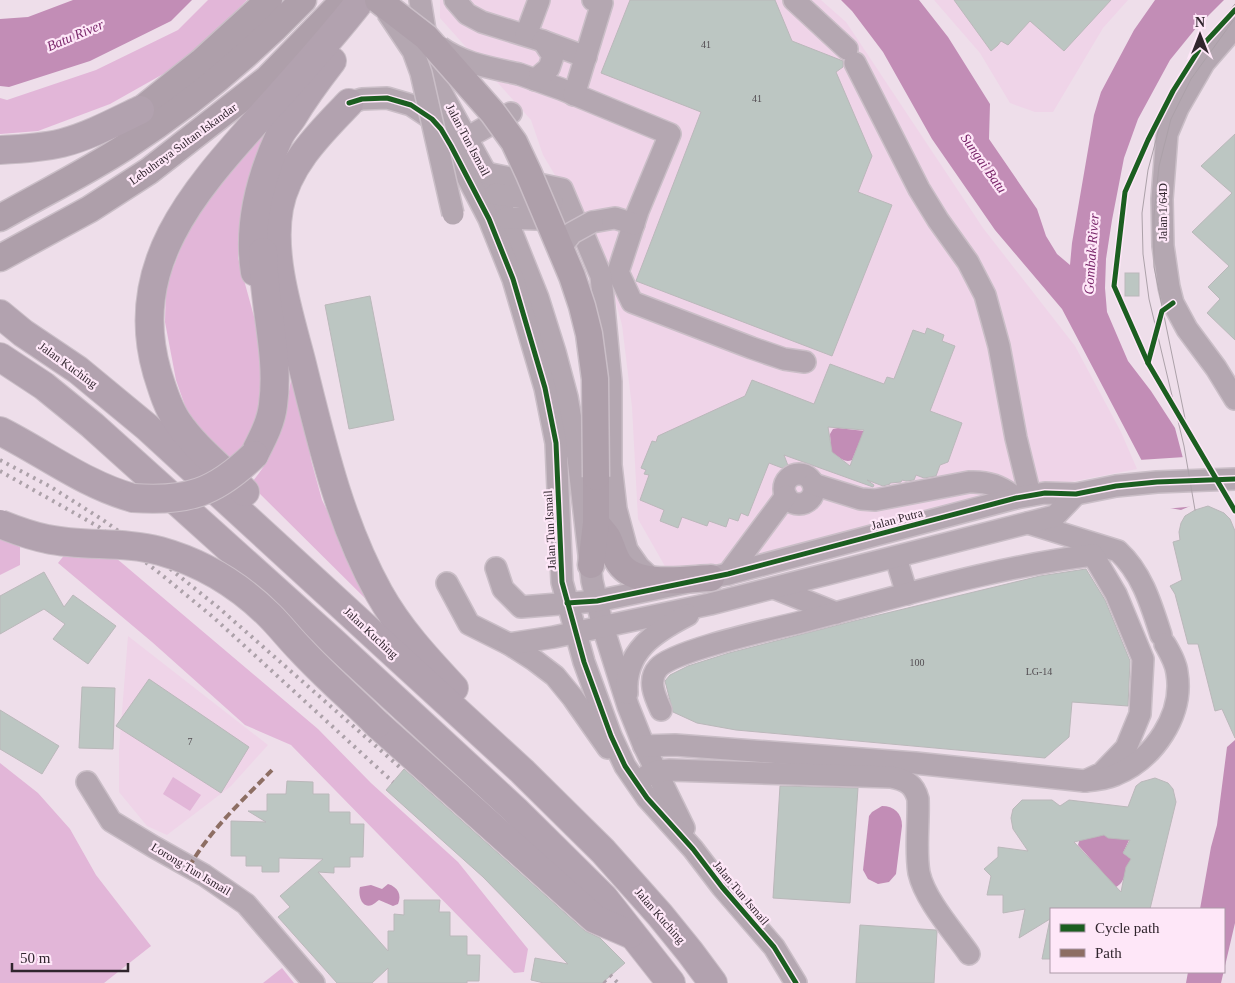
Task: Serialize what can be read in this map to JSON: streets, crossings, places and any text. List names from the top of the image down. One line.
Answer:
{"streets":{"highway":["Jalan Kuching"],"main road":["Lebuhraya Sultan Iskandar"],"street":["Jalan Tun Ismail","Jalan 1/64D","Jalan Putra","Lorong Tun Ismail"]},"crossings":[["Jalan Tun Ismail","Jalan Putra"]],"water":["Batu River","Sungai Batu","Gombak River"],"house_numbers":["41","41","100","LG-14","7"],"legend":["Cycle path","Path"],"scale_bar":"50 m","north":"top"}
